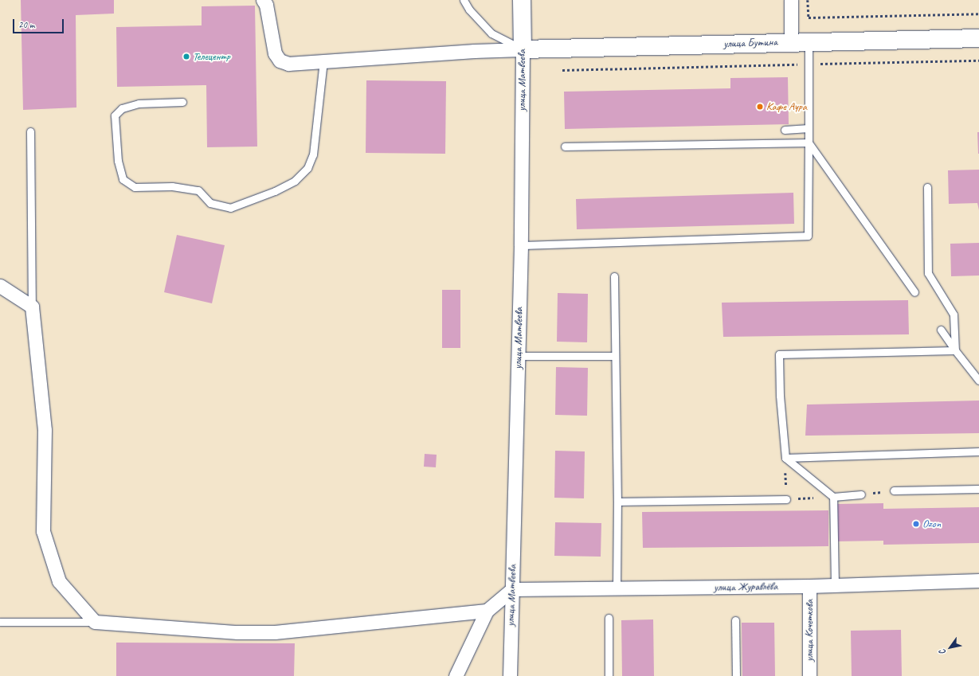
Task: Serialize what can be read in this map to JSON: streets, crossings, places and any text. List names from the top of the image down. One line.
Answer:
{"streets":{"street":["улица Бутина","улица Матвеева","улица Журавлёва","улица Кочеткова"]},"crossings":[["улица Бутина","улица Матвеева"],["улица Матвеева","улица Журавлёва"],["улица Журавлёва","улица Кочеткова"]],"places":["Телецентр","Кафе Аура","Ozon"],"scale_bar":"20 m","north":"bottom left"}
